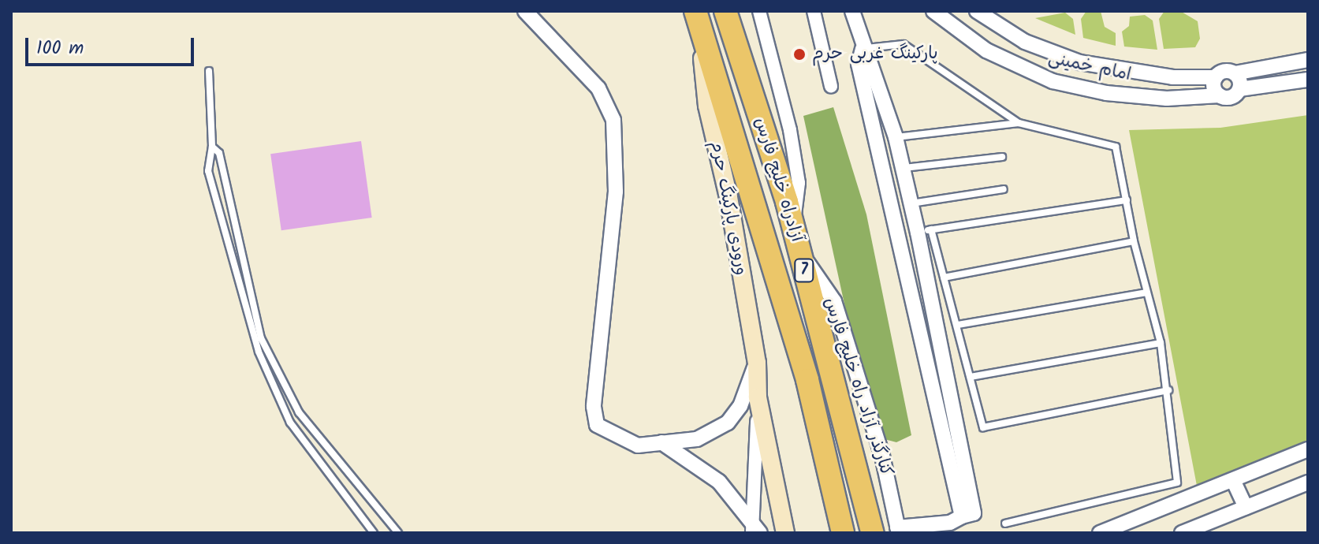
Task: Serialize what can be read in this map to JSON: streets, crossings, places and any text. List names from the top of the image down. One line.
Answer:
{"streets":{"highway":["آزادراه خلیج فارس","7"],"main road":["ورودی پارکینگ حرم"],"street":["امام خمینی","کنارگذر آزاد راه خلیج فارس"]},"crossings":[["آزادراه خلیج فارس","ورودی پارکینگ حرم"],["آزادراه خلیج فارس","کنارگذر آزاد راه خلیج فارس"]],"places":["پارکینگ غربی حرم"],"scale_bar":"100 m"}
